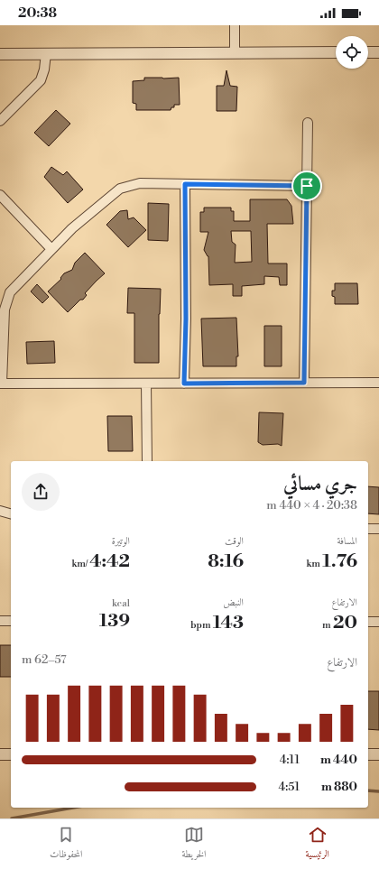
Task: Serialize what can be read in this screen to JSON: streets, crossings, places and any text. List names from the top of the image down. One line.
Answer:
{"page":{"status":"20:38","heading":["جري مسائي","20:38 · 4 × 440 m"],"stats":[["المسافة","1.76 km"],["الوقت","8:16"],["الوتيرة","4:42 /km"],["الارتفاع","20 m"],["النبض","143 bpm"],["kcal","139"]],"chart":["الارتفاع","57–62 m"],"list":[{"name":"440 m","note":"4:11"},{"name":"880 m","note":"4:51"}],"tabs":["الرئيسية","الخريطة","المحفوظات"]}}
